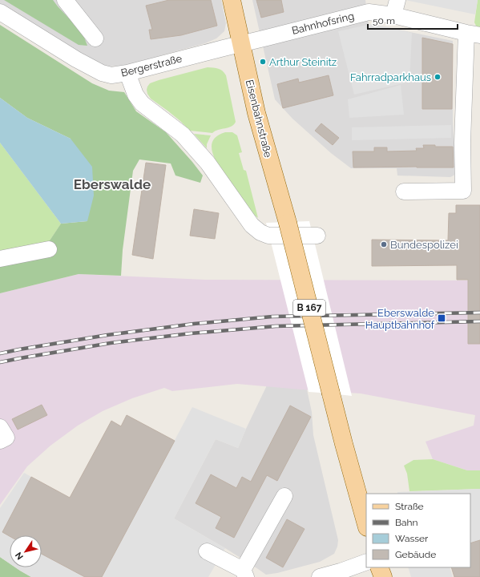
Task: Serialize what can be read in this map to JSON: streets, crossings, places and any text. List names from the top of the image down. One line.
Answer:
{"streets":{"main road":["Eisenbahnstraße","B 167"],"street":["Bahnhofsring","Bergerstraße"]},"crossings":[["Bahnhofsring","Bergerstraße"],["Bahnhofsring","Eisenbahnstraße"],["Bergerstraße","Eisenbahnstraße"]],"districts":["Eberswalde"],"places":{"other":["Arthur Steinitz","Fahrradparkhaus","Bundespolizei"],"transit":["Eberswalde Hauptbahnhof"]},"legend":["Straße","Bahn","Wasser","Gebäude"],"scale_bar":"50 m","north":"bottom left"}
